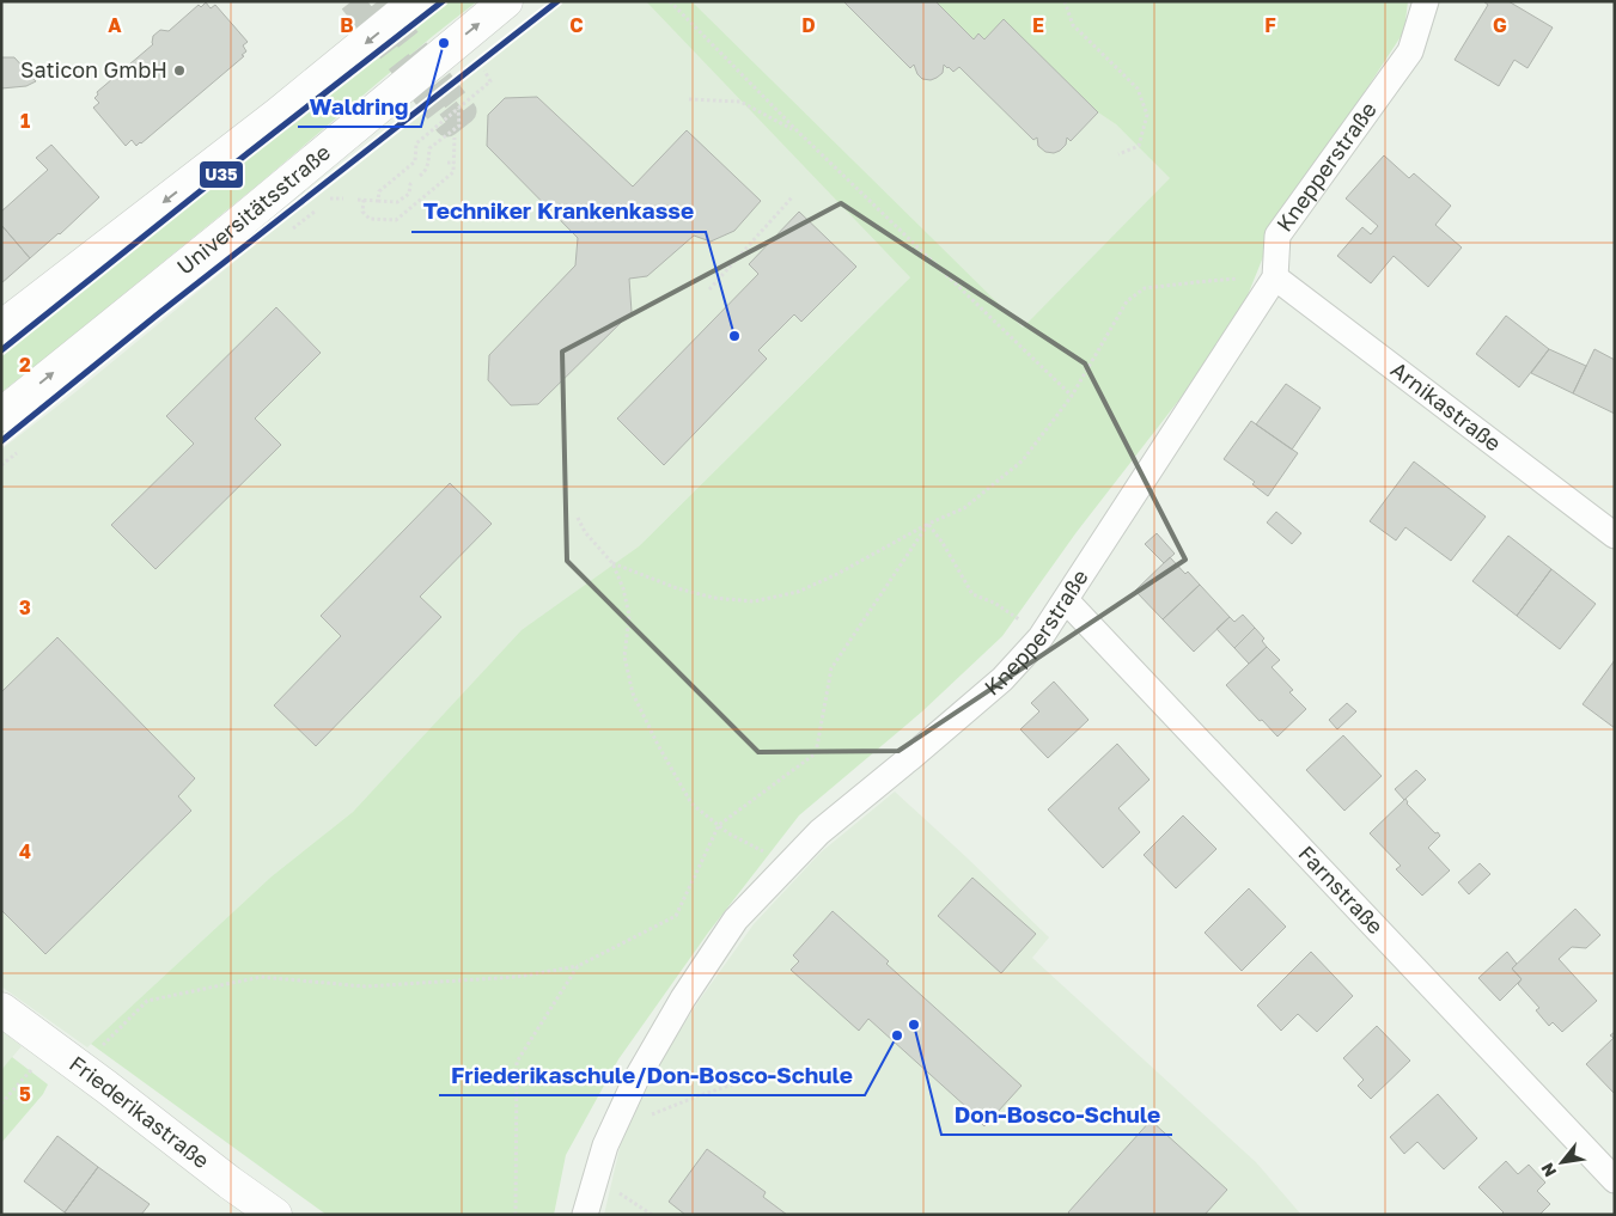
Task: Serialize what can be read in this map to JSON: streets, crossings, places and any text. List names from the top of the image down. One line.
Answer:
{"streets":{"main road":["Universitätsstraße","Friederikastraße"],"street":["Knepperstraße","Arnikastraße","Farnstraße"]},"crossings":[["Knepperstraße","Arnikastraße"],["Knepperstraße","Farnstraße"]],"places":["Waldring","Saticon GmbH","Techniker Krankenkasse","Don-Bosco-Schule","Friederikaschule/Don-Bosco-Schule"],"lines":["transit line U35"],"north":"bottom left","grid":{"columns":["A","B","C","D","E","F","G"],"rows":["1","2","3","4","5"]}}
